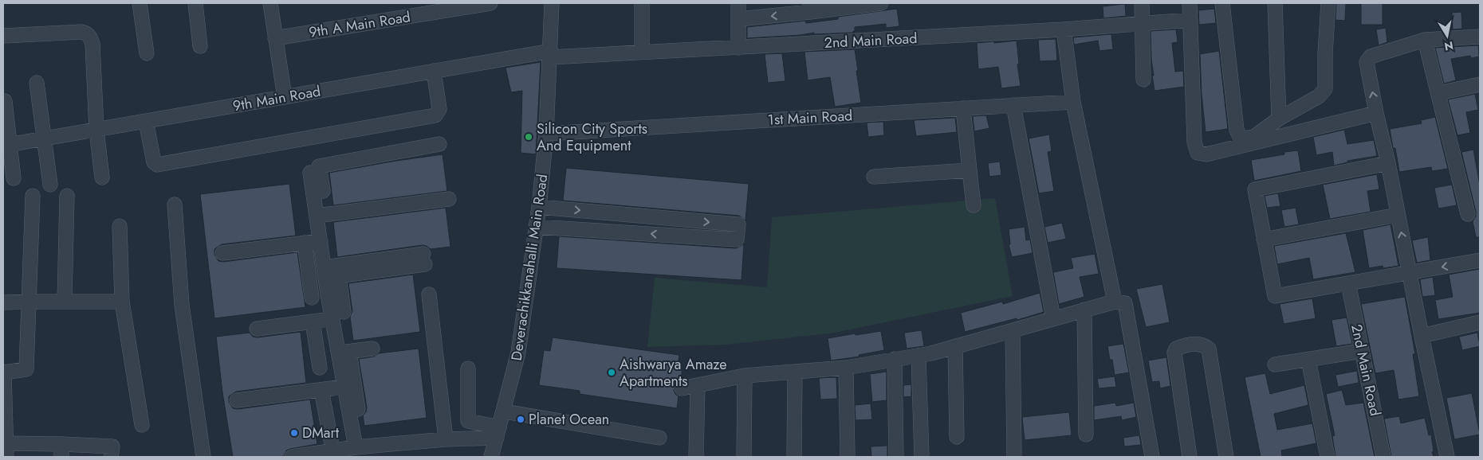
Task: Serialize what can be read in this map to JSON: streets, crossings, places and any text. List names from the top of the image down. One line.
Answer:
{"streets":{"street":["9th A Main Road","2nd Main Road","9th Main Road","1st Main Road","Deverachikkanahalli Main Road"]},"crossings":[["2nd Main Road","9th Main Road"],["2nd Main Road","Deverachikkanahalli Main Road"],["9th Main Road","Deverachikkanahalli Main Road"],["1st Main Road","Deverachikkanahalli Main Road"]],"places":["Silicon City Sports And Equipment","Aishwarya Amaze Apartments","Planet Ocean","DMart"],"north":"bottom"}
